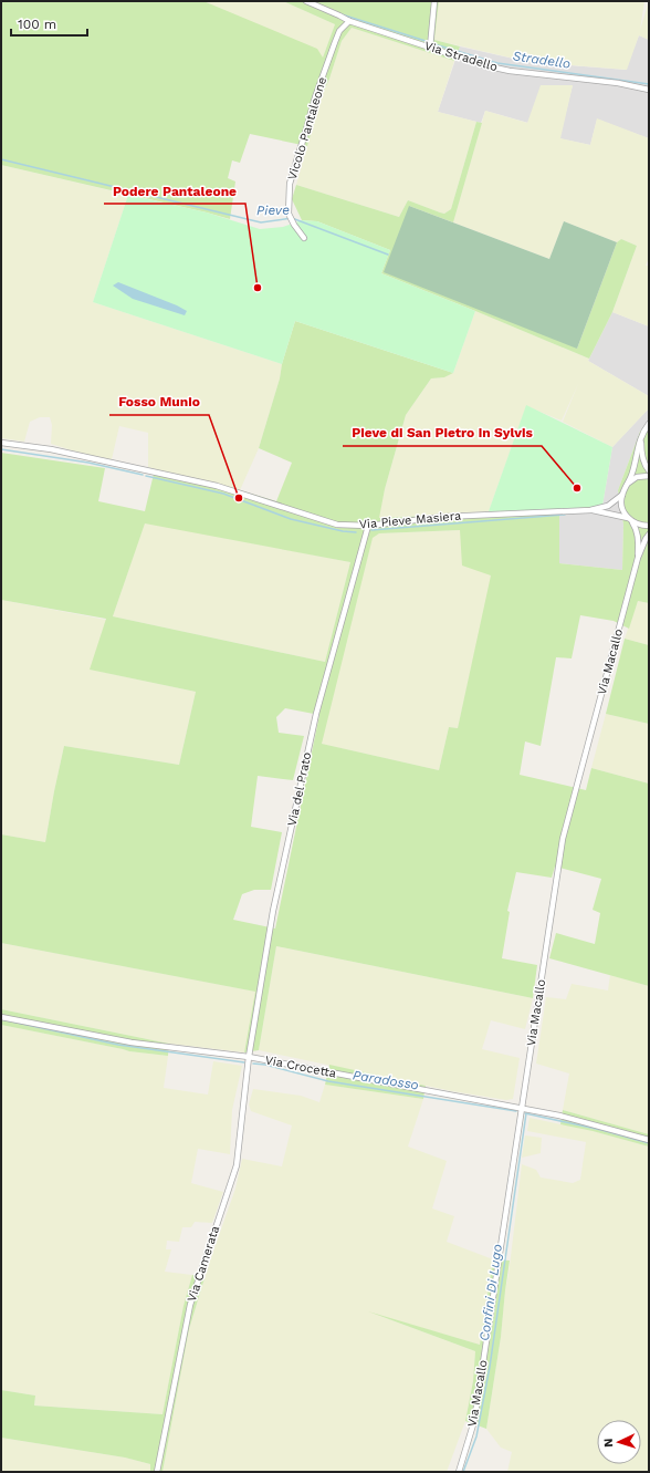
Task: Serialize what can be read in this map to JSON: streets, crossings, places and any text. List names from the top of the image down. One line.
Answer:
{"streets":{"street":["Via Stradello","Vicolo Pantaleone","Via Pieve Masiera","Via Macallo","Via del Prato","Via Crocetta","Via Camerata"]},"crossings":[["Via Stradello","Vicolo Pantaleone"],["Via Pieve Masiera","Via Macallo"],["Via Pieve Masiera","Via del Prato"],["Via Macallo","Via Crocetta"],["Via del Prato","Via Crocetta"],["Via del Prato","Via Camerata"],["Via Crocetta","Via Camerata"]],"water":["Stradello","Pieve","Paradosso","Confini Di Lugo"],"places":["Podere Pantaleone","Pieve di San Pietro in Sylvis","Fosso Munio"],"scale_bar":"100 m","north":"left"}
